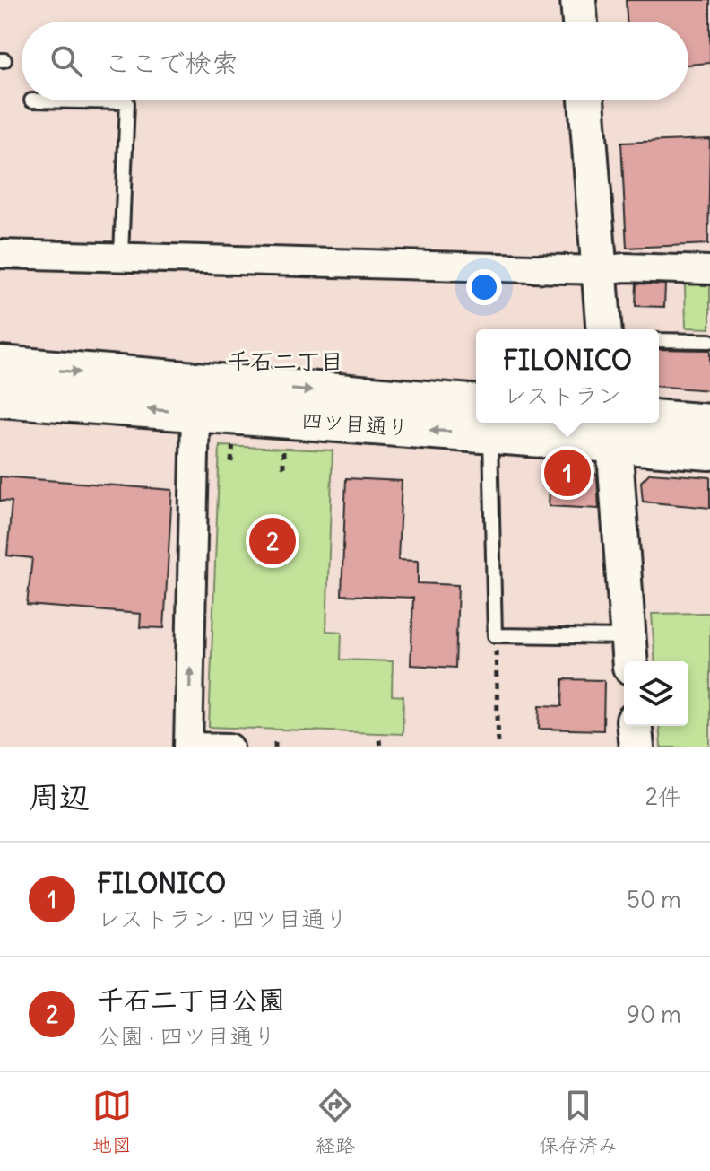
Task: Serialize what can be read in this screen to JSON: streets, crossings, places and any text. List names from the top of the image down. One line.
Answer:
{"streets":{"main road":["四ツ目通り"]},"districts":["千石二丁目"],"page":{"search":"ここで検索","popup":["FILONICO","レストラン"],"pins":["1","2"],"heading":["周辺","2件"],"list":[{"mark":"1","name":"FILONICO","note":"レストラン · 四ツ目通り","value":"50 m"},{"mark":"2","name":"千石二丁目公園","note":"公園 · 四ツ目通り","value":"90 m"}],"nav":["地図","経路","保存済み"]}}
